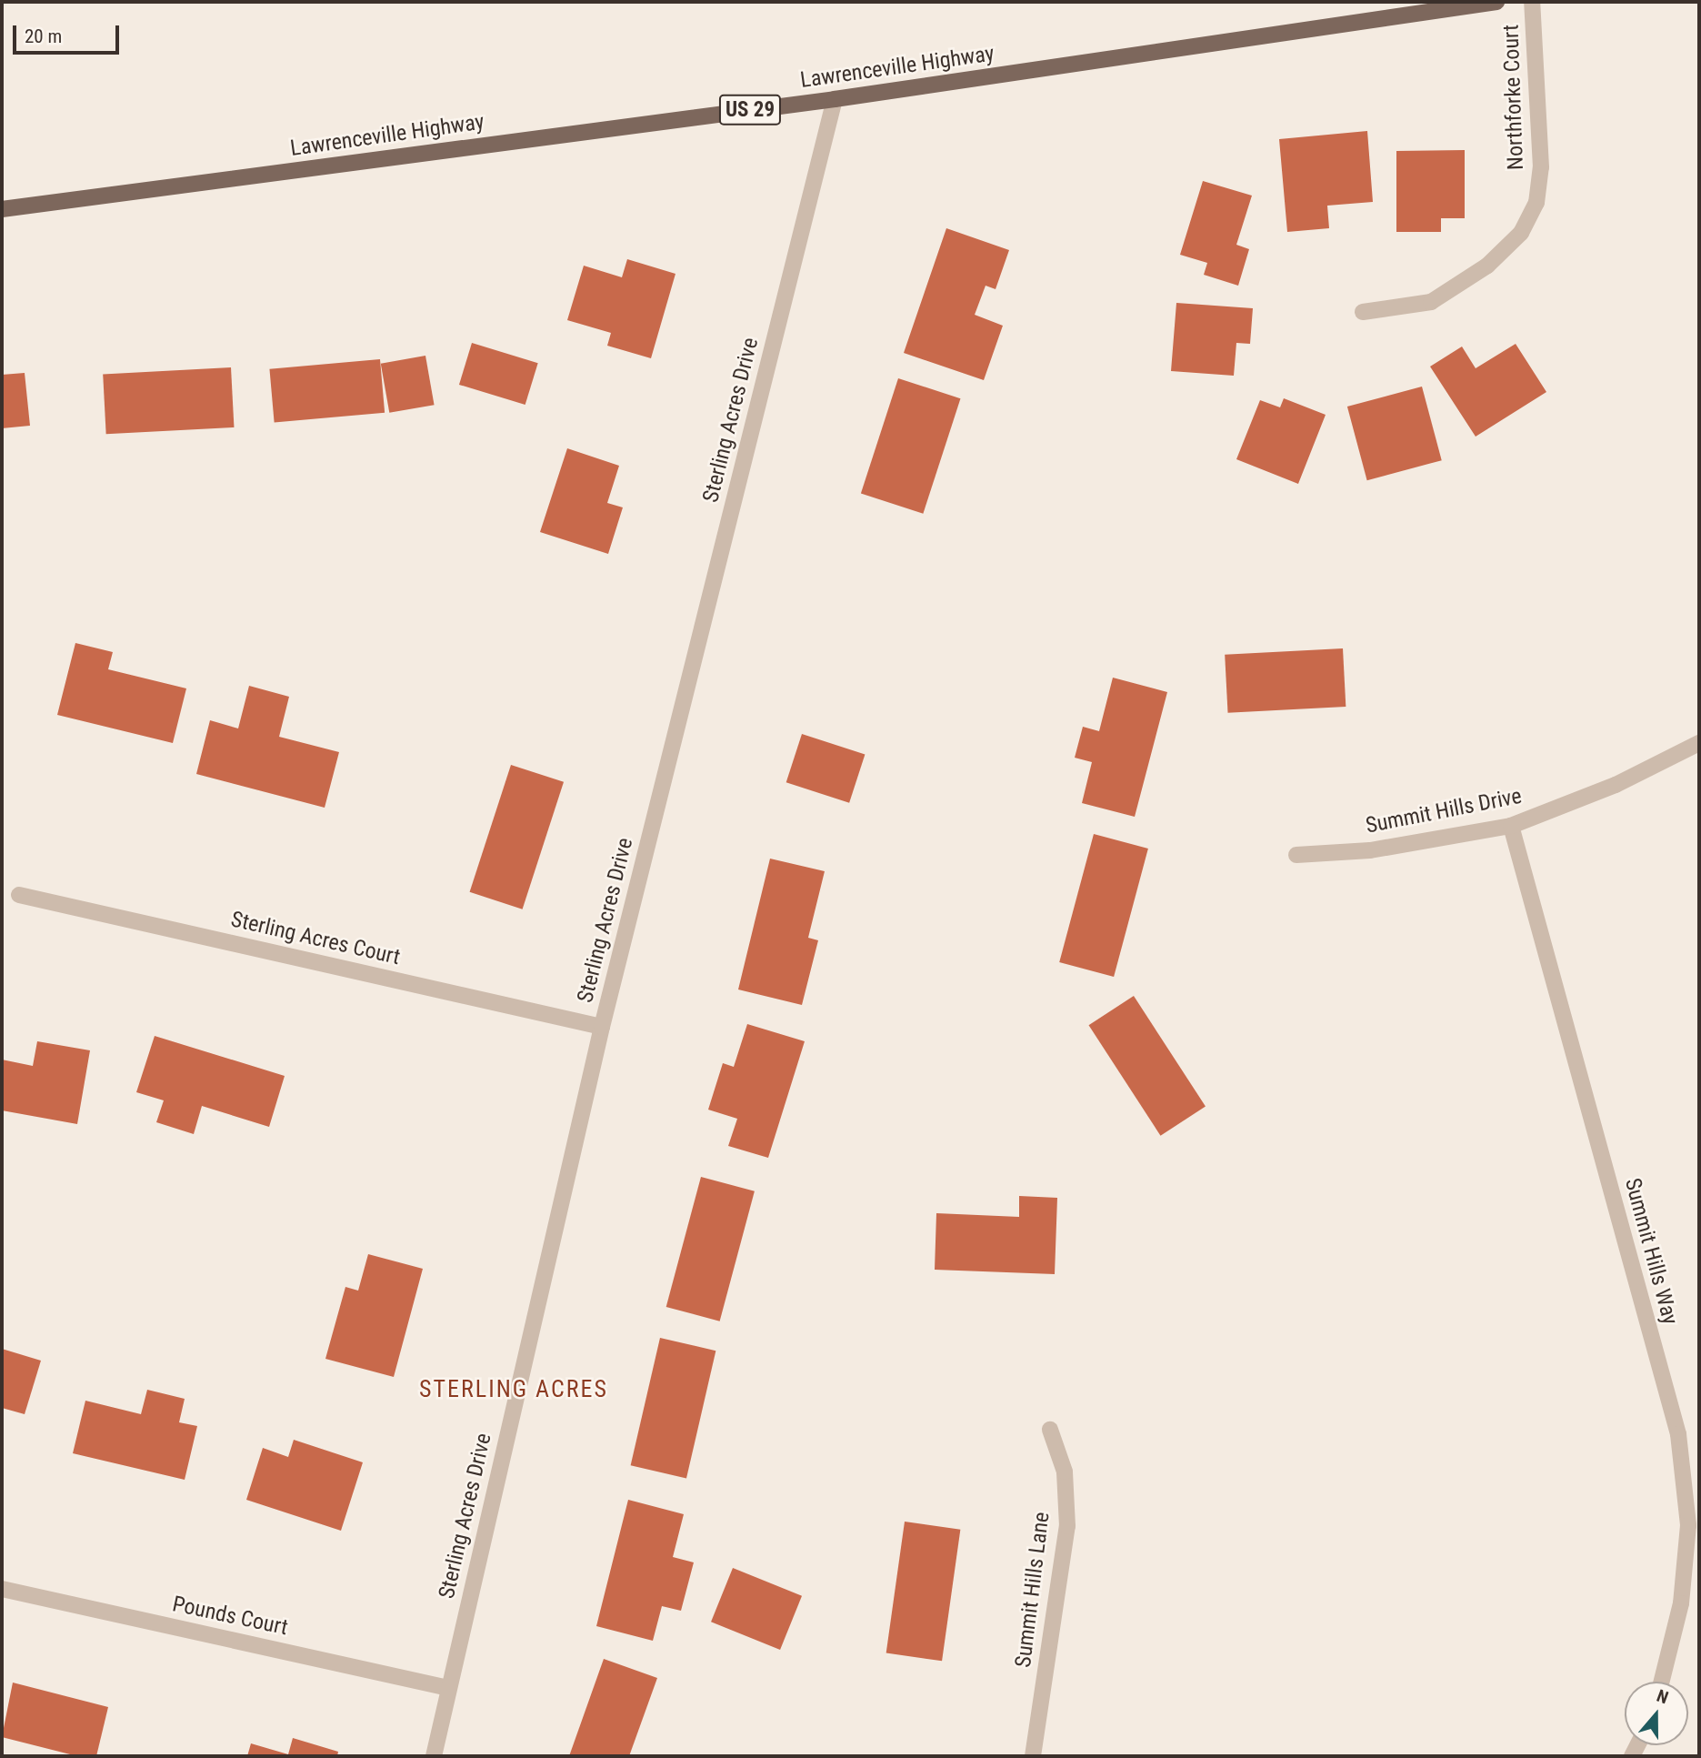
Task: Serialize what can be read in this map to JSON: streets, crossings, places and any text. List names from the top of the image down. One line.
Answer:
{"streets":{"main road":["Lawrenceville Highway","US 29"],"street":["Northforke Court","Sterling Acres Drive","Summit Hills Drive","Sterling Acres Court","Summit Hills Way","Summit Hills Lane","Pounds Court"]},"crossings":[["Lawrenceville Highway","Sterling Acres Drive"],["Sterling Acres Drive","Sterling Acres Court"],["Sterling Acres Drive","Pounds Court"],["Summit Hills Drive","Summit Hills Way"]],"districts":["STERLING ACRES"],"scale_bar":"20 m","north":"top"}
